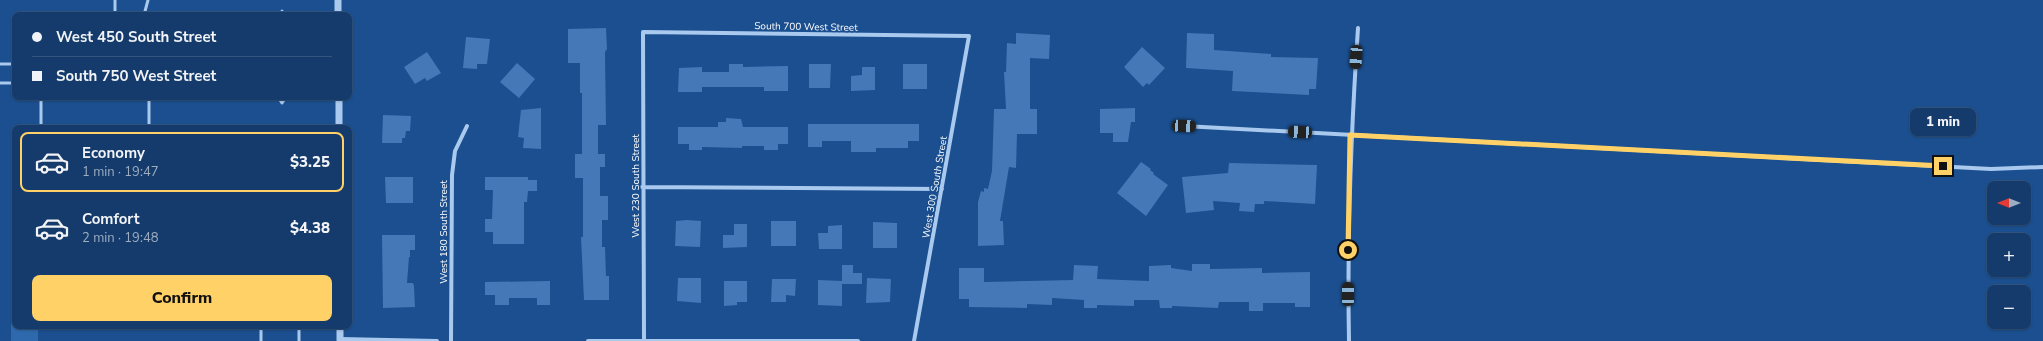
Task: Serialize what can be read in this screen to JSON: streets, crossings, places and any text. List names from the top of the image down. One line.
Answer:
{"streets":{"street":["South 700 West Street","West 230 South Street","West 300 South Street","West 180 South Street"]},"crossings":[["South 700 West Street","West 230 South Street"],["South 700 West Street","West 300 South Street"]],"north":"left","page":{"banner":["West 450 South Street","South 750 West Street"],"bubble":"1 min","list":[{"name":"Economy","note":"1 min · 19:47","value":"$3.25"},{"name":"Comfort","note":"2 min · 19:48","value":"$4.38"}],"map_buttons":["+","−"],"buttons":"Confirm"}}
